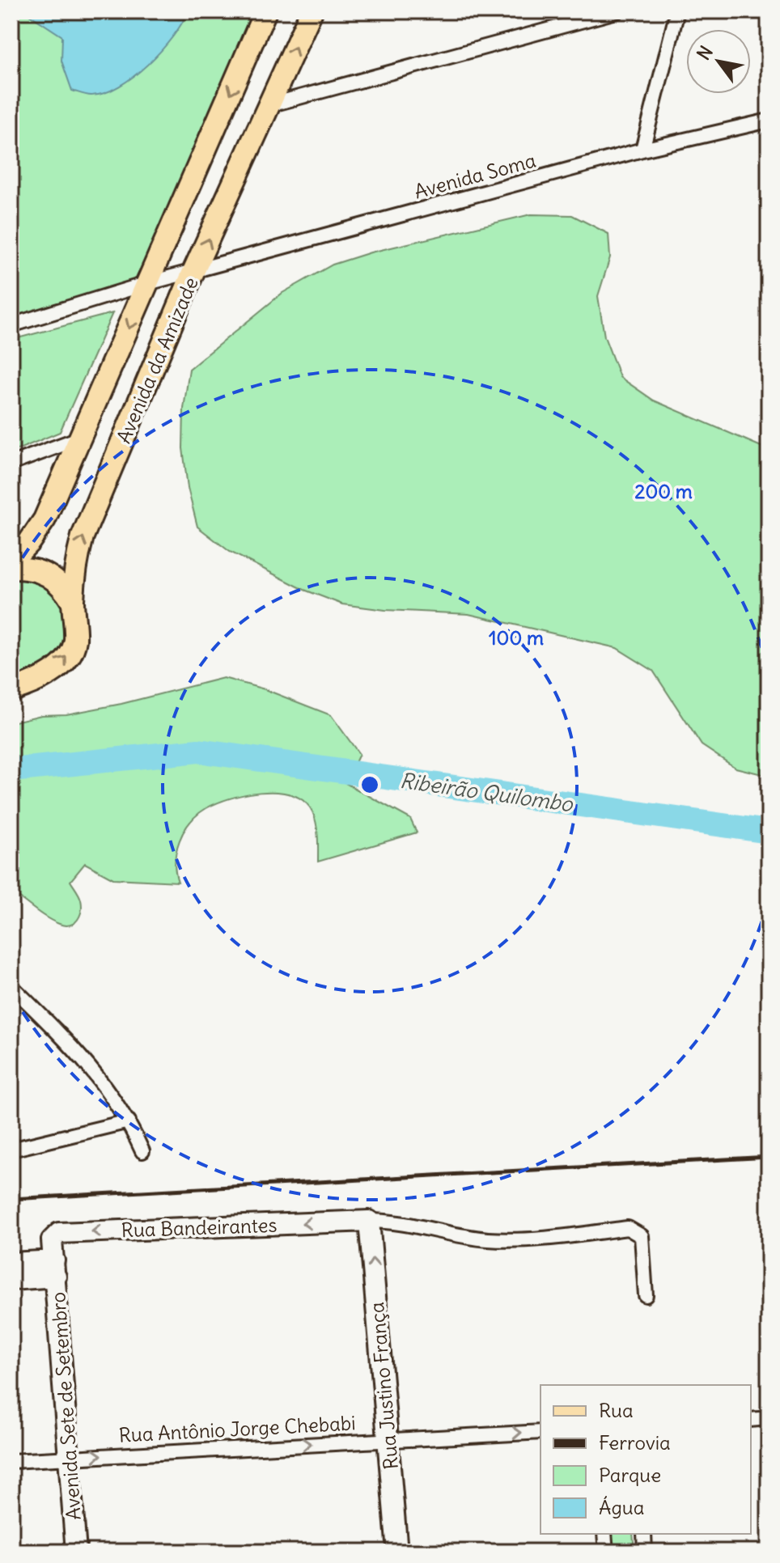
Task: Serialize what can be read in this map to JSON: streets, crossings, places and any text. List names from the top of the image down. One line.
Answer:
{"streets":{"main road":["Avenida da Amizade"],"street":["Avenida Soma","Rua Bandeirantes","Rua Justino França","Avenida Sete de Setembro","Rua Antônio Jorge Chebabi"]},"crossings":[["Avenida Soma","Avenida da Amizade"],["Rua Bandeirantes","Rua Justino França"],["Rua Bandeirantes","Avenida Sete de Setembro"],["Rua Justino França","Rua Antônio Jorge Chebabi"],["Avenida Sete de Setembro","Rua Antônio Jorge Chebabi"]],"one_way":["Rua Justino França","Rua Antônio Jorge Chebabi"],"water":["Ribeirão Quilombo"],"legend":["Rua","Ferrovia","Parque","Água"],"north":"top left","rings":["200 m","100 m"]}
